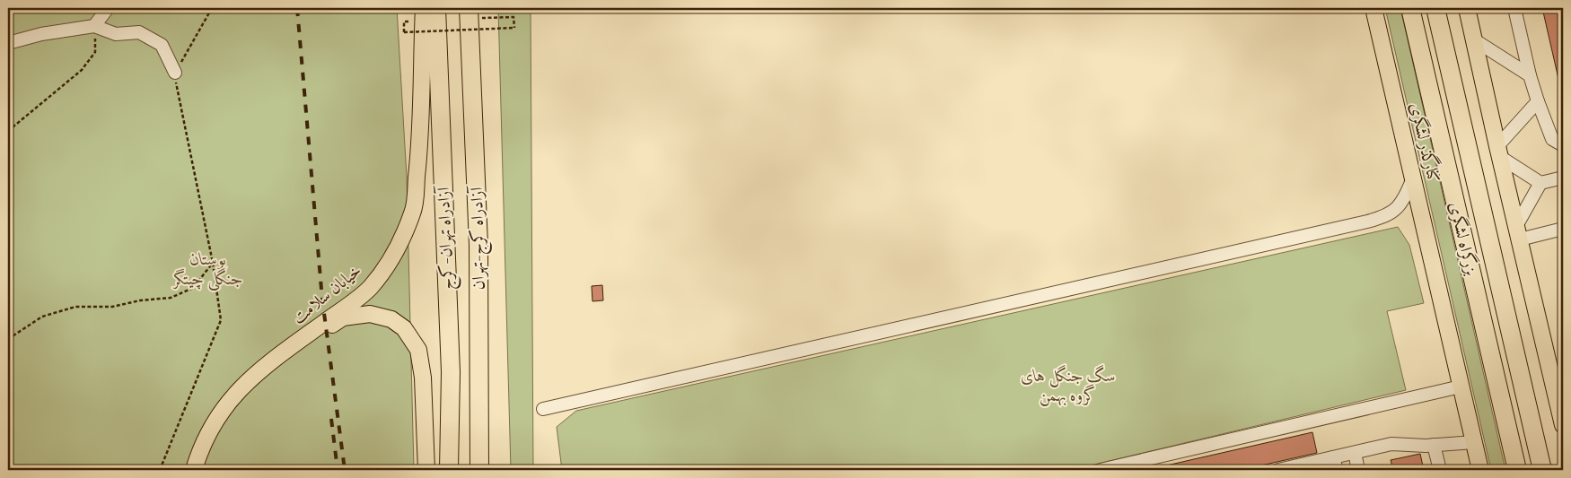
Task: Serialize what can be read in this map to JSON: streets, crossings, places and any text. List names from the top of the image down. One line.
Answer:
{"streets":{"highway":["آزادراه تهران-کرج","آزادراه کرج-تهران","بزرگراه لشگری"],"main road":["کنارگذر لشگری","خیابان سلامت"]},"parks":["بوستان جنگلی چیتگر","سگ جنگل های گروه بهمن"]}
